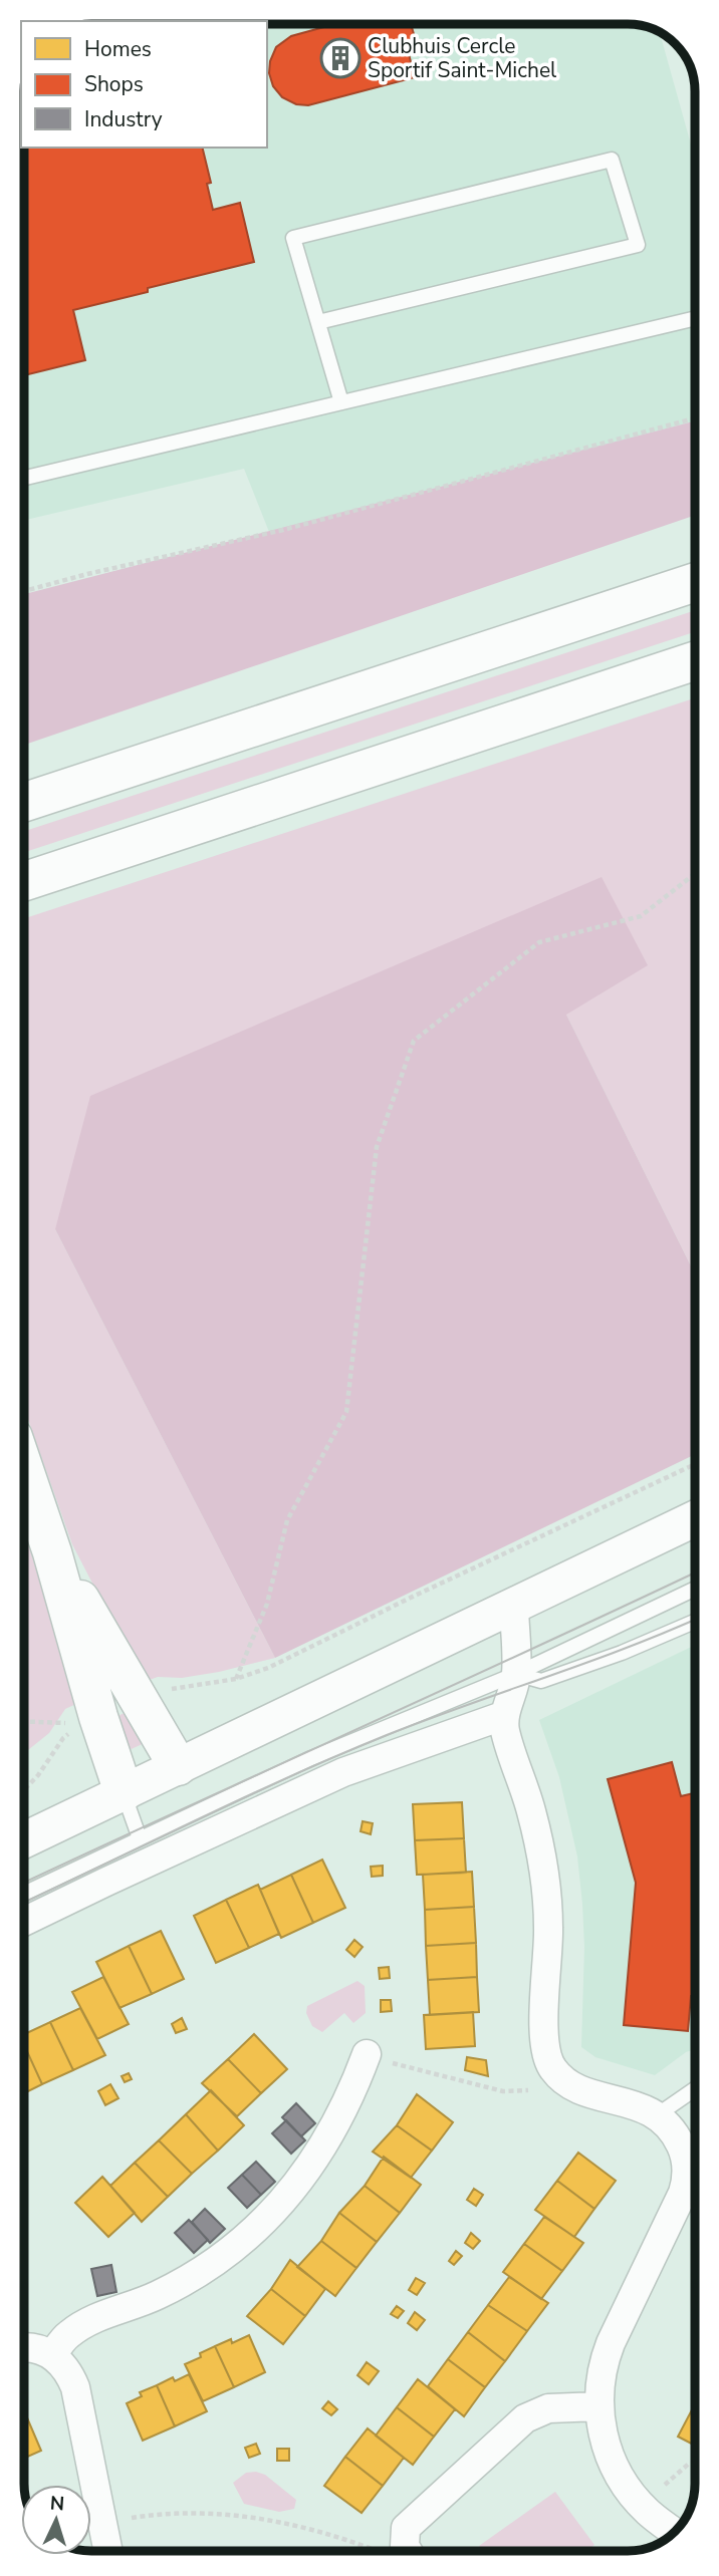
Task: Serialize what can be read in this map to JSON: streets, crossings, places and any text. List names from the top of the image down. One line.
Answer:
{"places":{"building":["Clubhuis Cercle Sportif Saint-Michel"]},"legend":["Homes","Shops","Industry"],"north":"top"}
